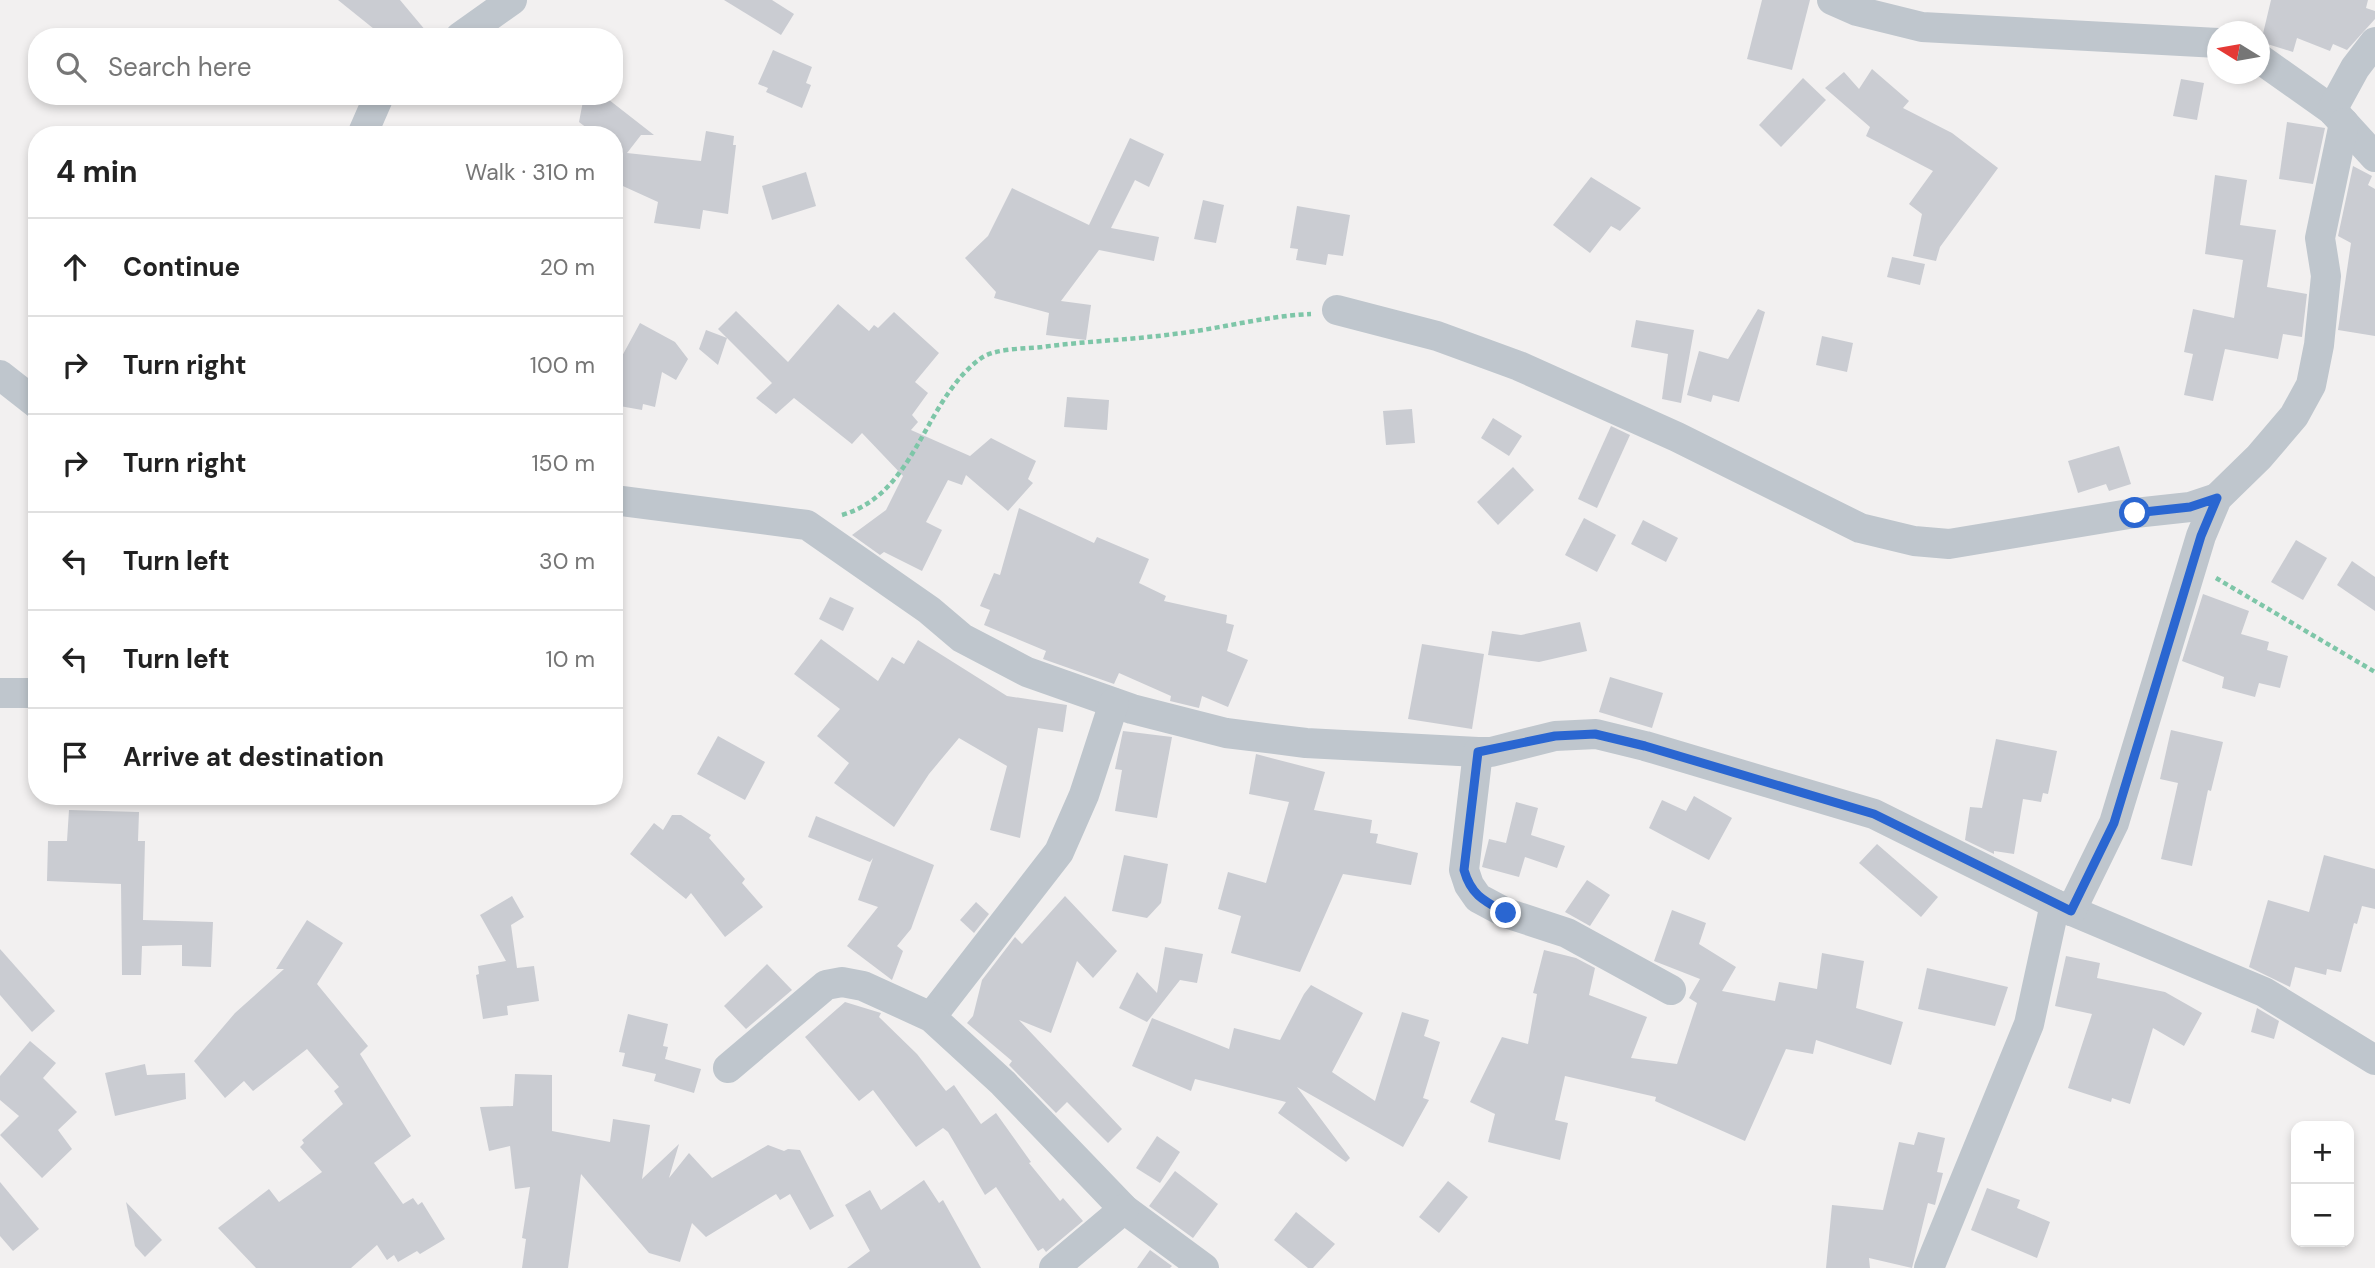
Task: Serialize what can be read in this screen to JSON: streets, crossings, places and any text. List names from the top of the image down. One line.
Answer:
{"north":"left","page":{"search":"Search here","heading":["4 min","Walk · 310 m"],"list":[["Continue","20 m"],["Turn right","100 m"],["Turn right","150 m"],["Turn left","30 m"],["Turn left","10 m"],"Arrive at destination"],"map_buttons":["+","−"]}}
